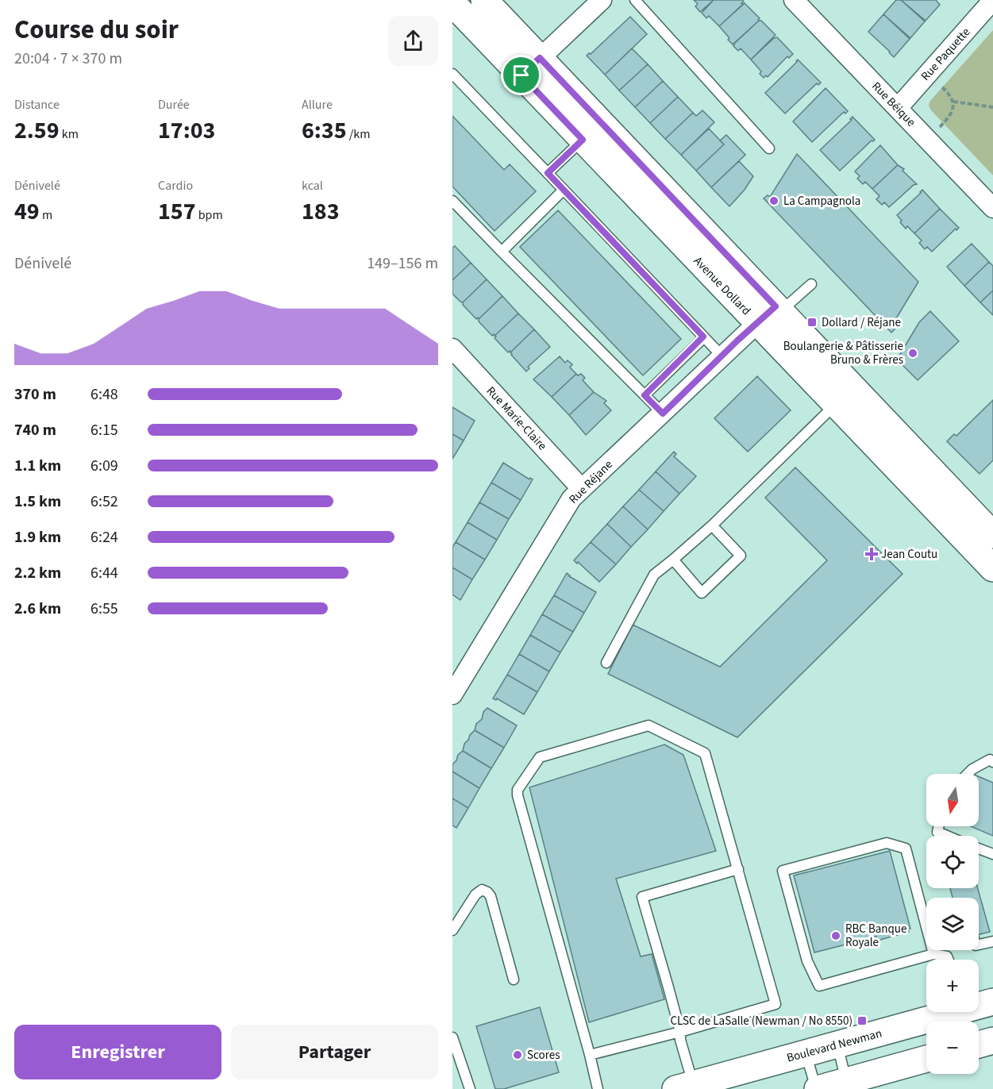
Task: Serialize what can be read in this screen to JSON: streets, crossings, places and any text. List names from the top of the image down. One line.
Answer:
{"streets":{"main road":["Avenue Dollard","Boulevard Newman"],"street":["Rue Paquette","Rue Béique","Rue Marie-Claire","Rue Réjane"]},"crossings":[["Rue Paquette","Rue Béique"],["Avenue Dollard","Rue Réjane"],["Rue Marie-Claire","Rue Réjane"]],"places":{"other":["La Campagnola","Boulangerie & Pâtisserie Bruno & Frères","RBC Banque Royale","Scores"],"transit":["Dollard / Réjane","CLSC de LaSalle (Newman / No 8550)"],"health":["Jean Coutu"]},"north":"bottom","page":{"heading":["Course du soir","20:04 · 7 × 370 m"],"stats":[["Distance","2.59 km"],["Durée","17:03"],["Allure","6:35 /km"],["Dénivelé","49 m"],["Cardio","157 bpm"],["kcal","183"]],"chart":["Dénivelé","149–156 m"],"list":[{"name":"370 m","note":"6:48"},{"name":"740 m","note":"6:15"},{"name":"1.1 km","note":"6:09"},{"name":"1.5 km","note":"6:52"},{"name":"1.9 km","note":"6:24"},{"name":"2.2 km","note":"6:44"},{"name":"2.6 km","note":"6:55"}],"map_buttons":["+","−"],"buttons":["Enregistrer","Partager"]}}
